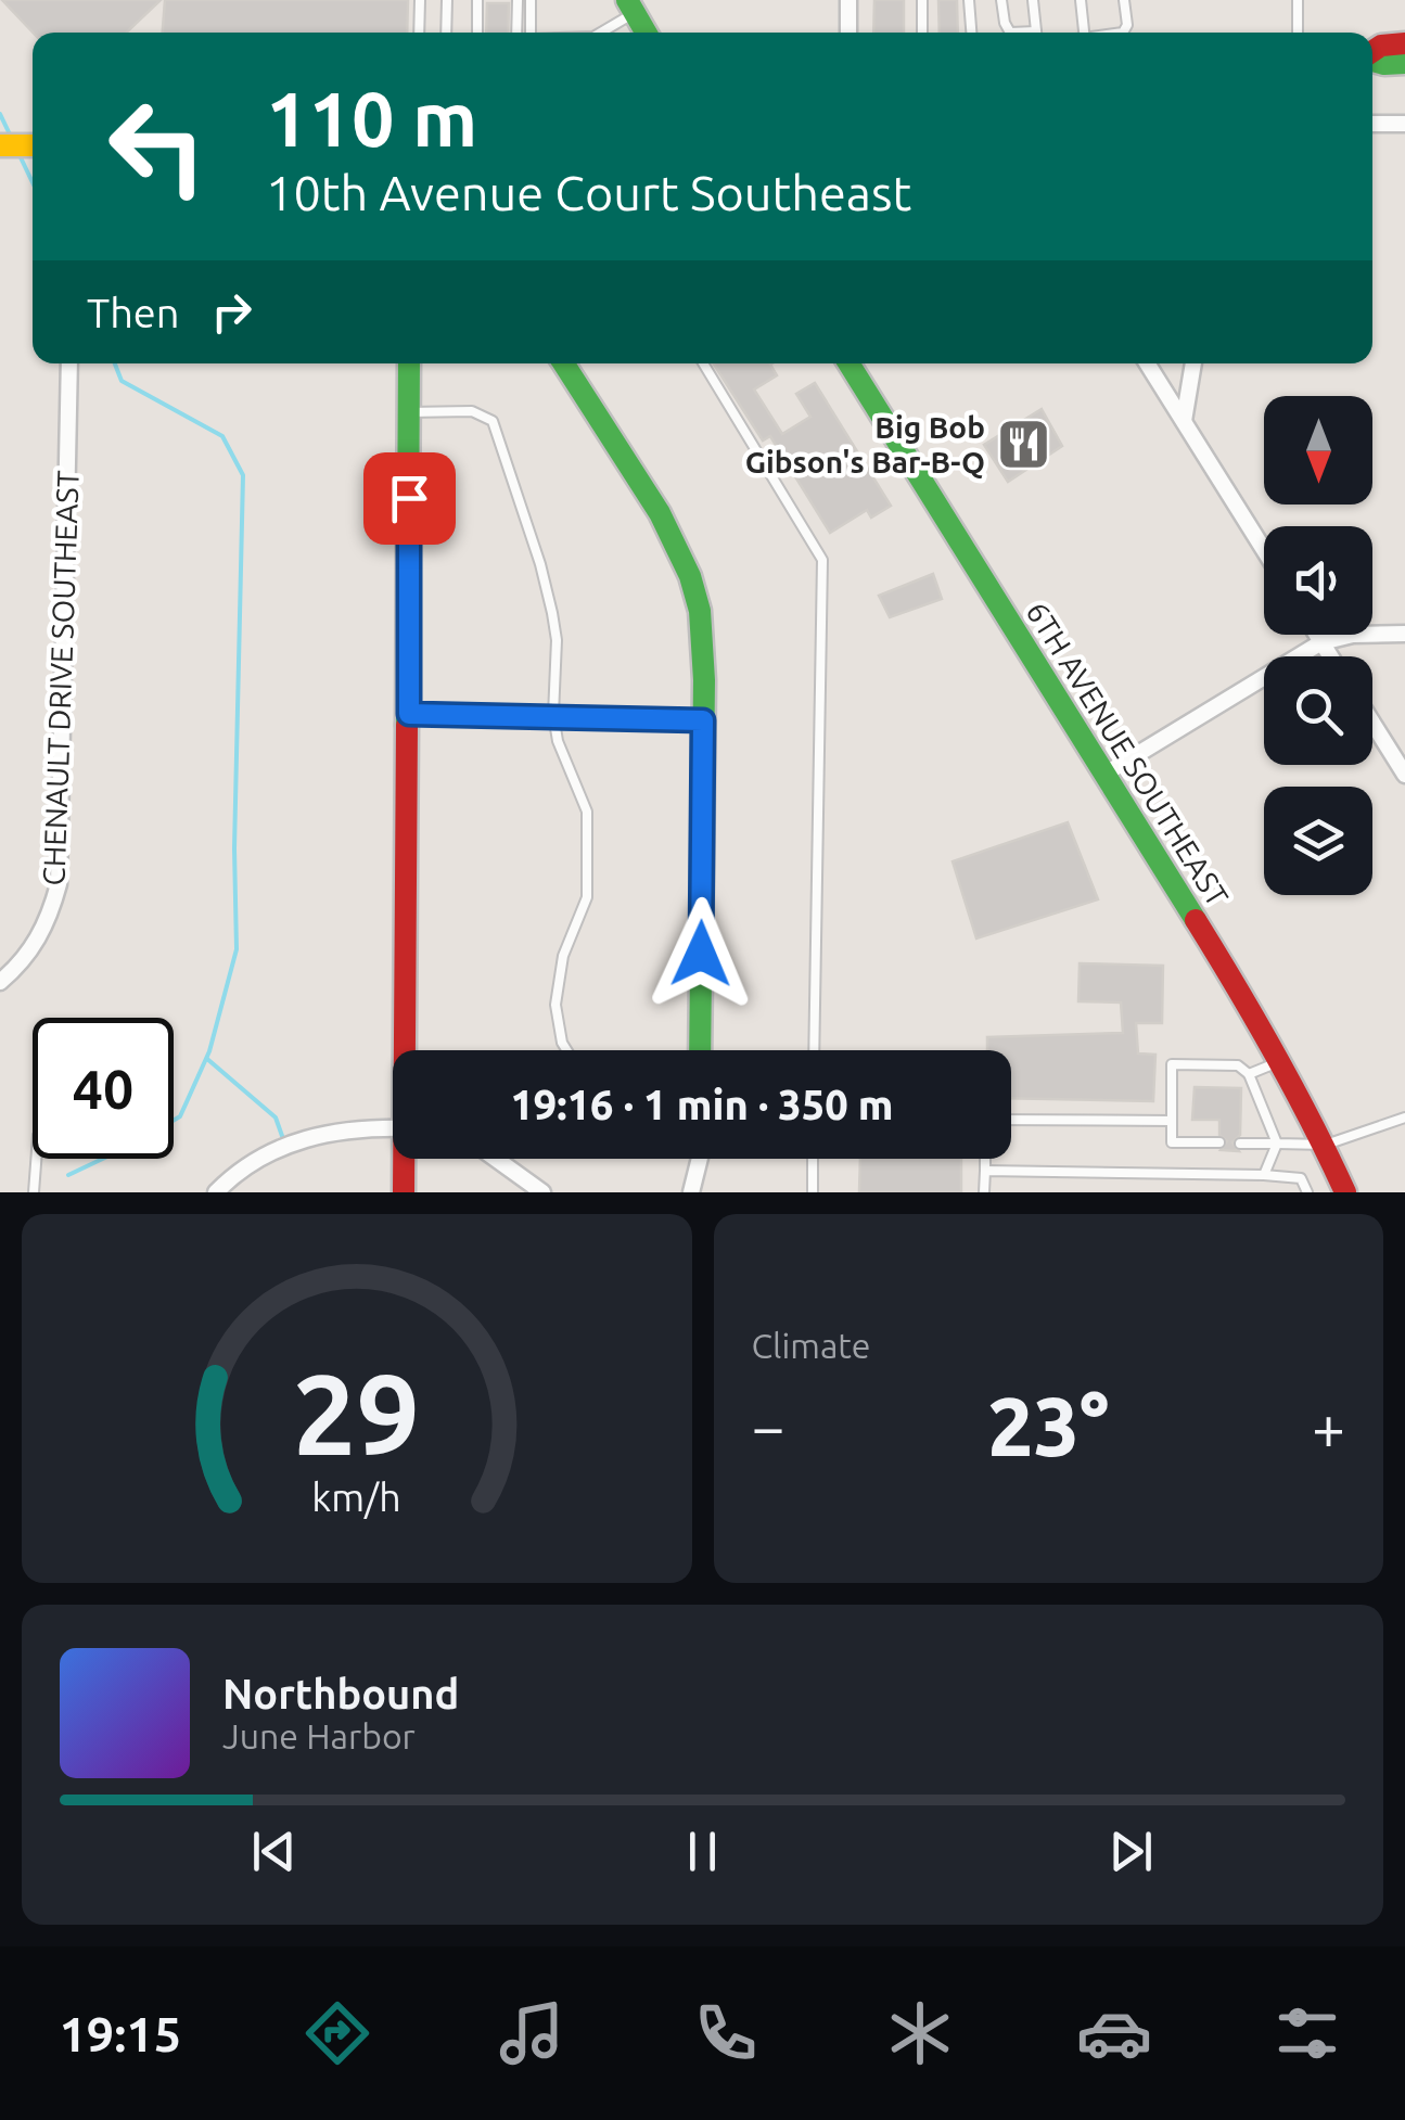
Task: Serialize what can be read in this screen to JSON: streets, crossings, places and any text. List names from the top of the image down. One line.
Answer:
{"streets":{"street":["CHENAULT DRIVE SOUTHEAST","6TH AVENUE SOUTHEAST"]},"places":{"restaurant":["Big Bob Gibson's Bar-B-Q"]},"north":"bottom","page":{"turn":["110 m","10th Avenue Court Southeast"],"then":"Then","limit":"40","trip":"19:16 · 1 min · 350 m","tile":"Climate","heat":["−","23°","+"],"song":["Northbound","June Harbor"],"tabs":"19:15","gauge":["29","km/h"]}}
